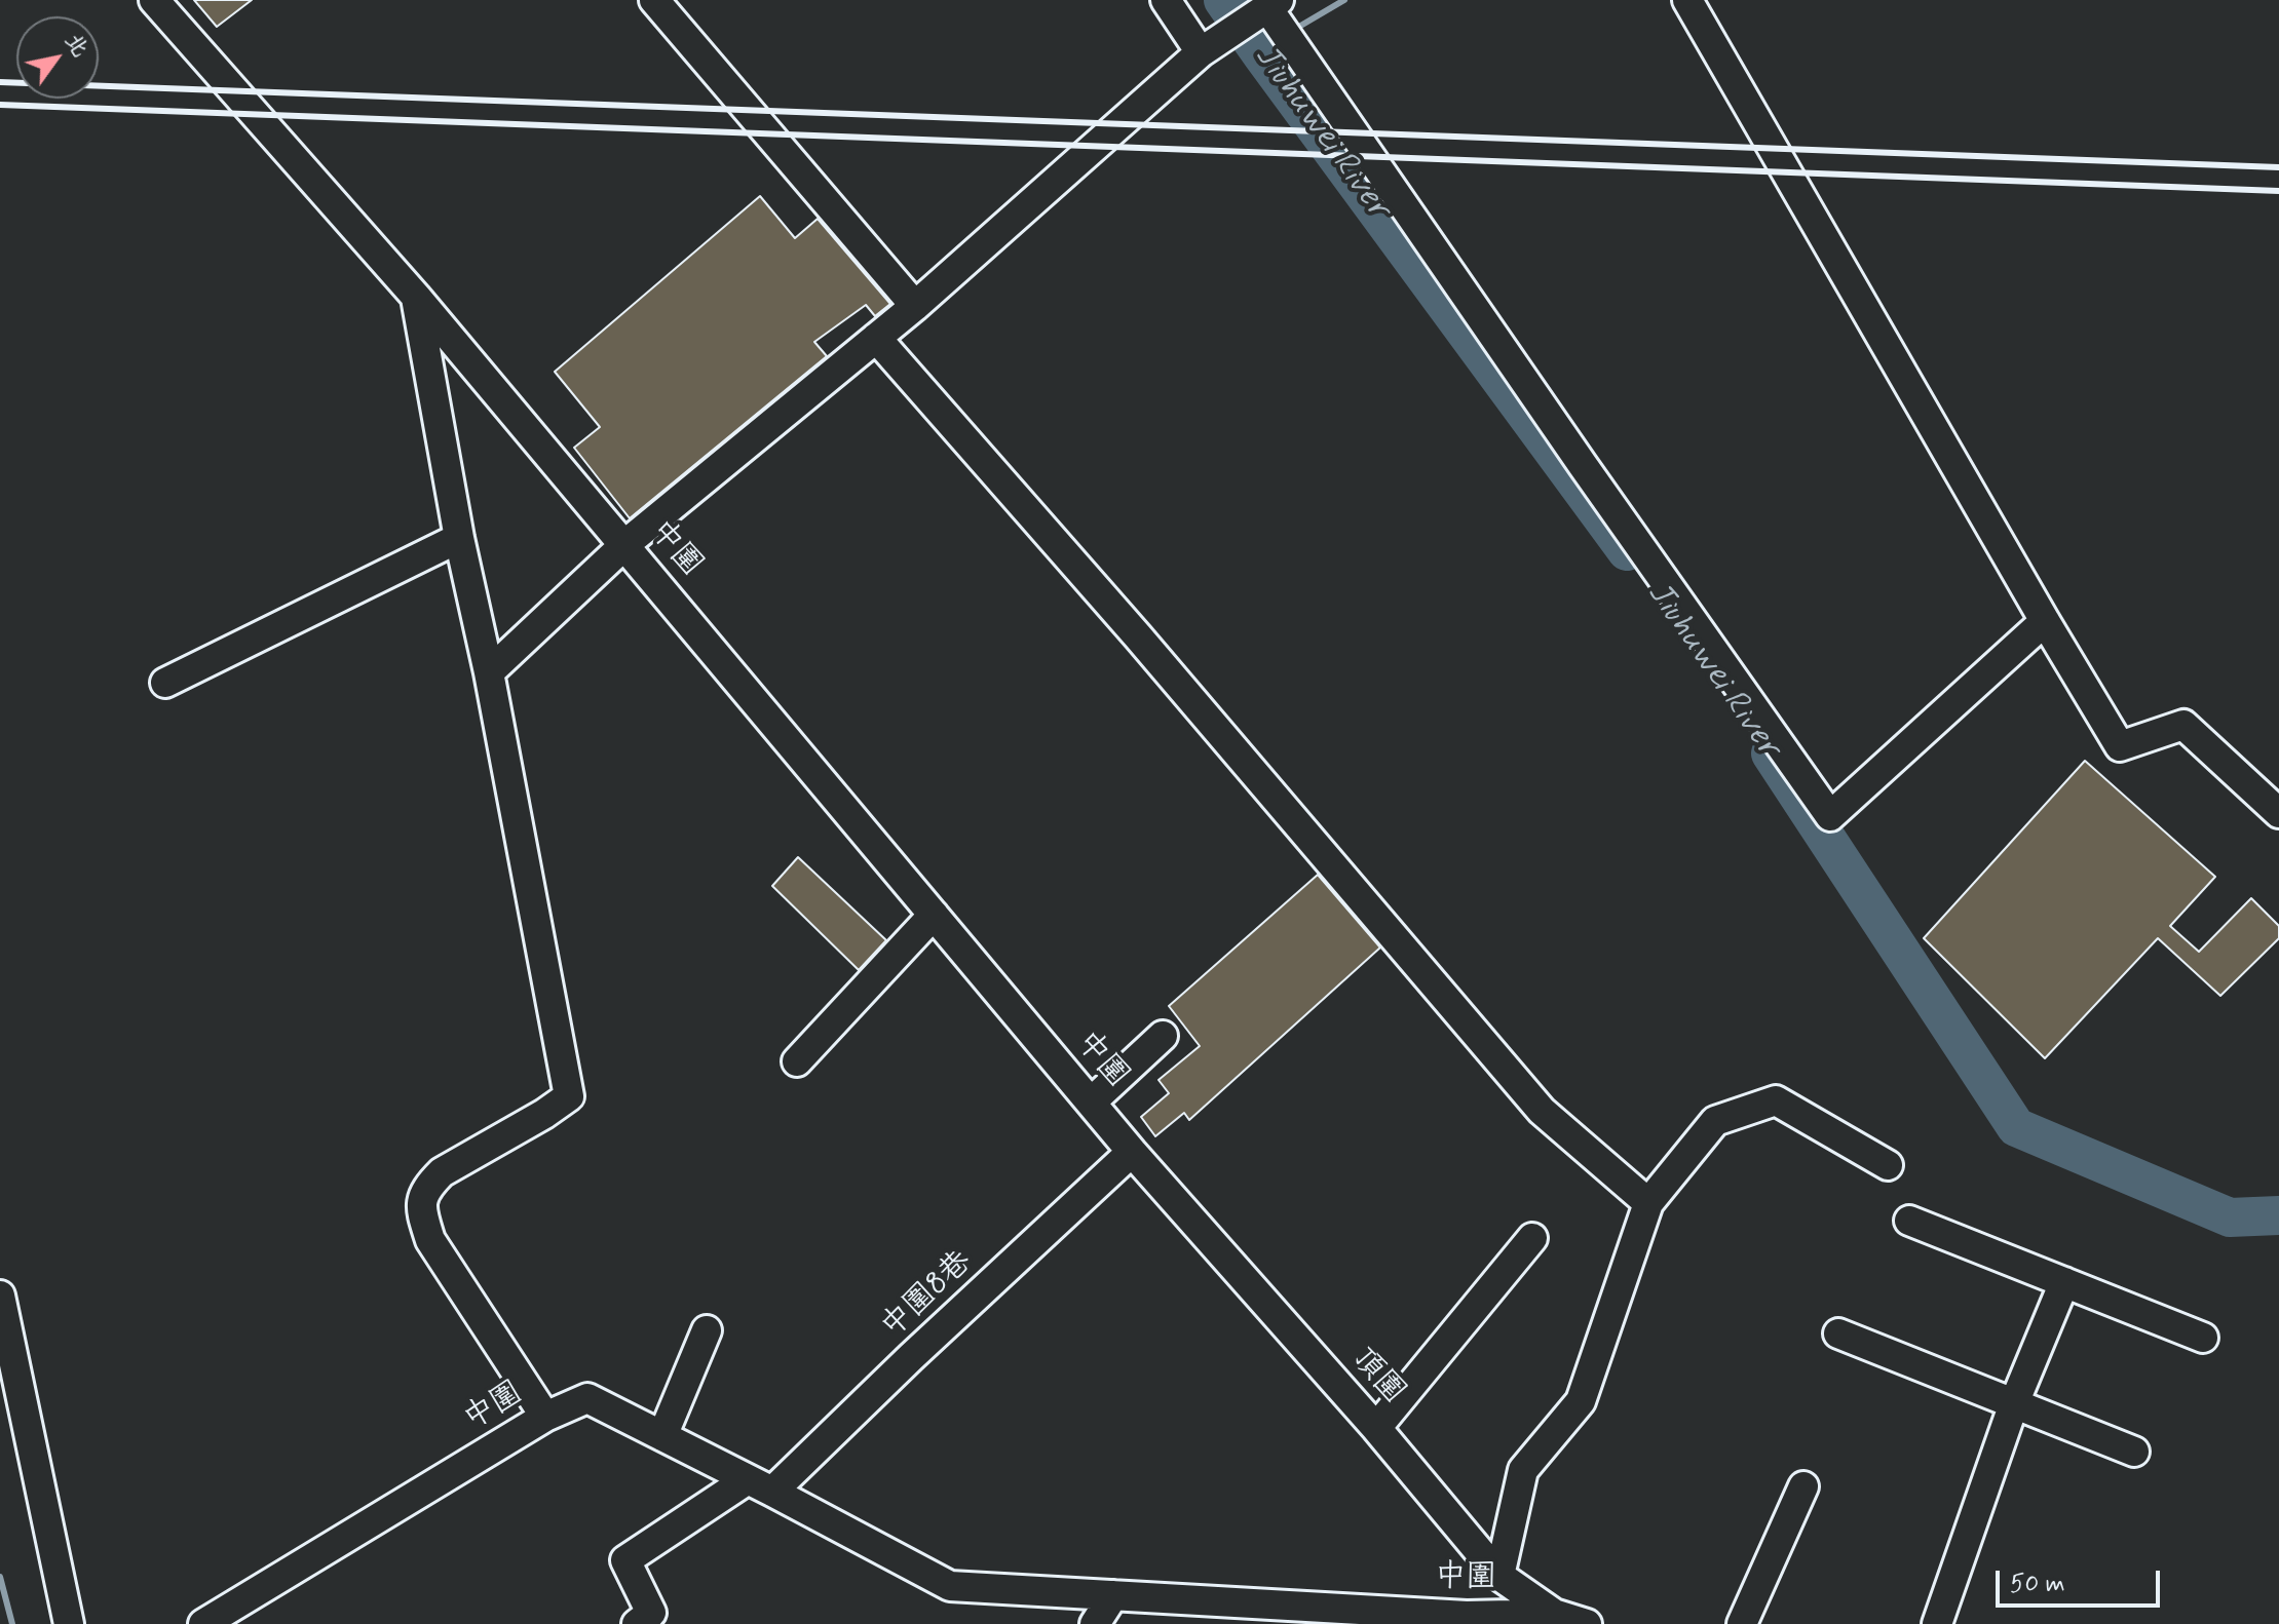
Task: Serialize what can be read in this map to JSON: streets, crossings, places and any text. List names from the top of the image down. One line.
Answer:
{"streets":{"street":["中圍","中圍8巷","頂圍"]},"crossings":[["中圍","中圍8巷"],["中圍","頂圍"],["中圍8巷","頂圍"]],"water":["Jiuhuwei River"],"scale_bar":"50 m","north":"top right"}
